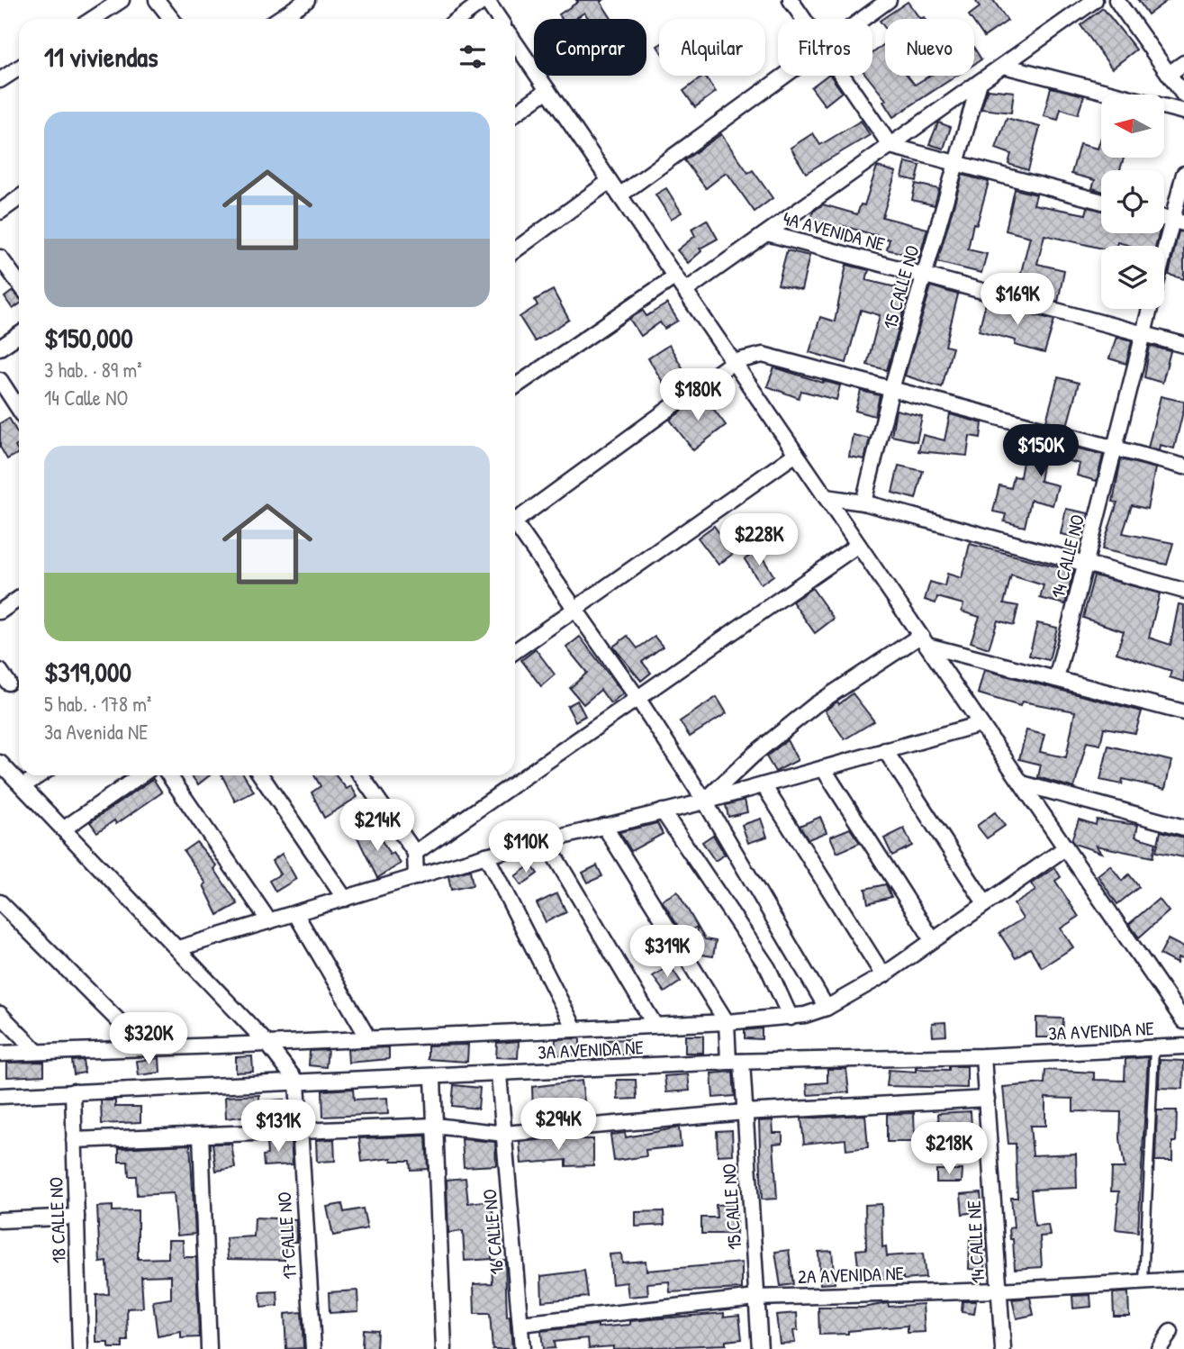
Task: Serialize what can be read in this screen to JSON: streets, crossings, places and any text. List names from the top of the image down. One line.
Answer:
{"streets":{"street":["4A AVENIDA NE","15 CALLE NO","14 CALLE NO","3A AVENIDA NE","18 CALLE NO","16 CALLE NO","17 CALLE NO","14 CALLE NE","2A AVENIDA NE"]},"crossings":[["4A AVENIDA NE","15 CALLE NO"],["4A AVENIDA NE","14 CALLE NO"],["15 CALLE NO","3A AVENIDA NE"],["15 CALLE NO","2A AVENIDA NE"],["3A AVENIDA NE","18 CALLE NO"],["3A AVENIDA NE","16 CALLE NO"],["3A AVENIDA NE","17 CALLE NO"],["3A AVENIDA NE","14 CALLE NE"],["16 CALLE NO","2A AVENIDA NE"],["14 CALLE NE","2A AVENIDA NE"]],"north":"left","page":{"chip":["Comprar","Alquilar","Filtros","Nuevo"],"heading":"11 viviendas","list":[{"name":"$150,000","note":"3 hab. · 89 m² · 14 Calle NO"},{"name":"$319,000","note":"5 hab. · 178 m² · 3a Avenida NE"}],"price":["$169K","$180K","$150K","$228K","$214K","$110K","$319K","$320K","$294K","$131K","$218K"]}}
